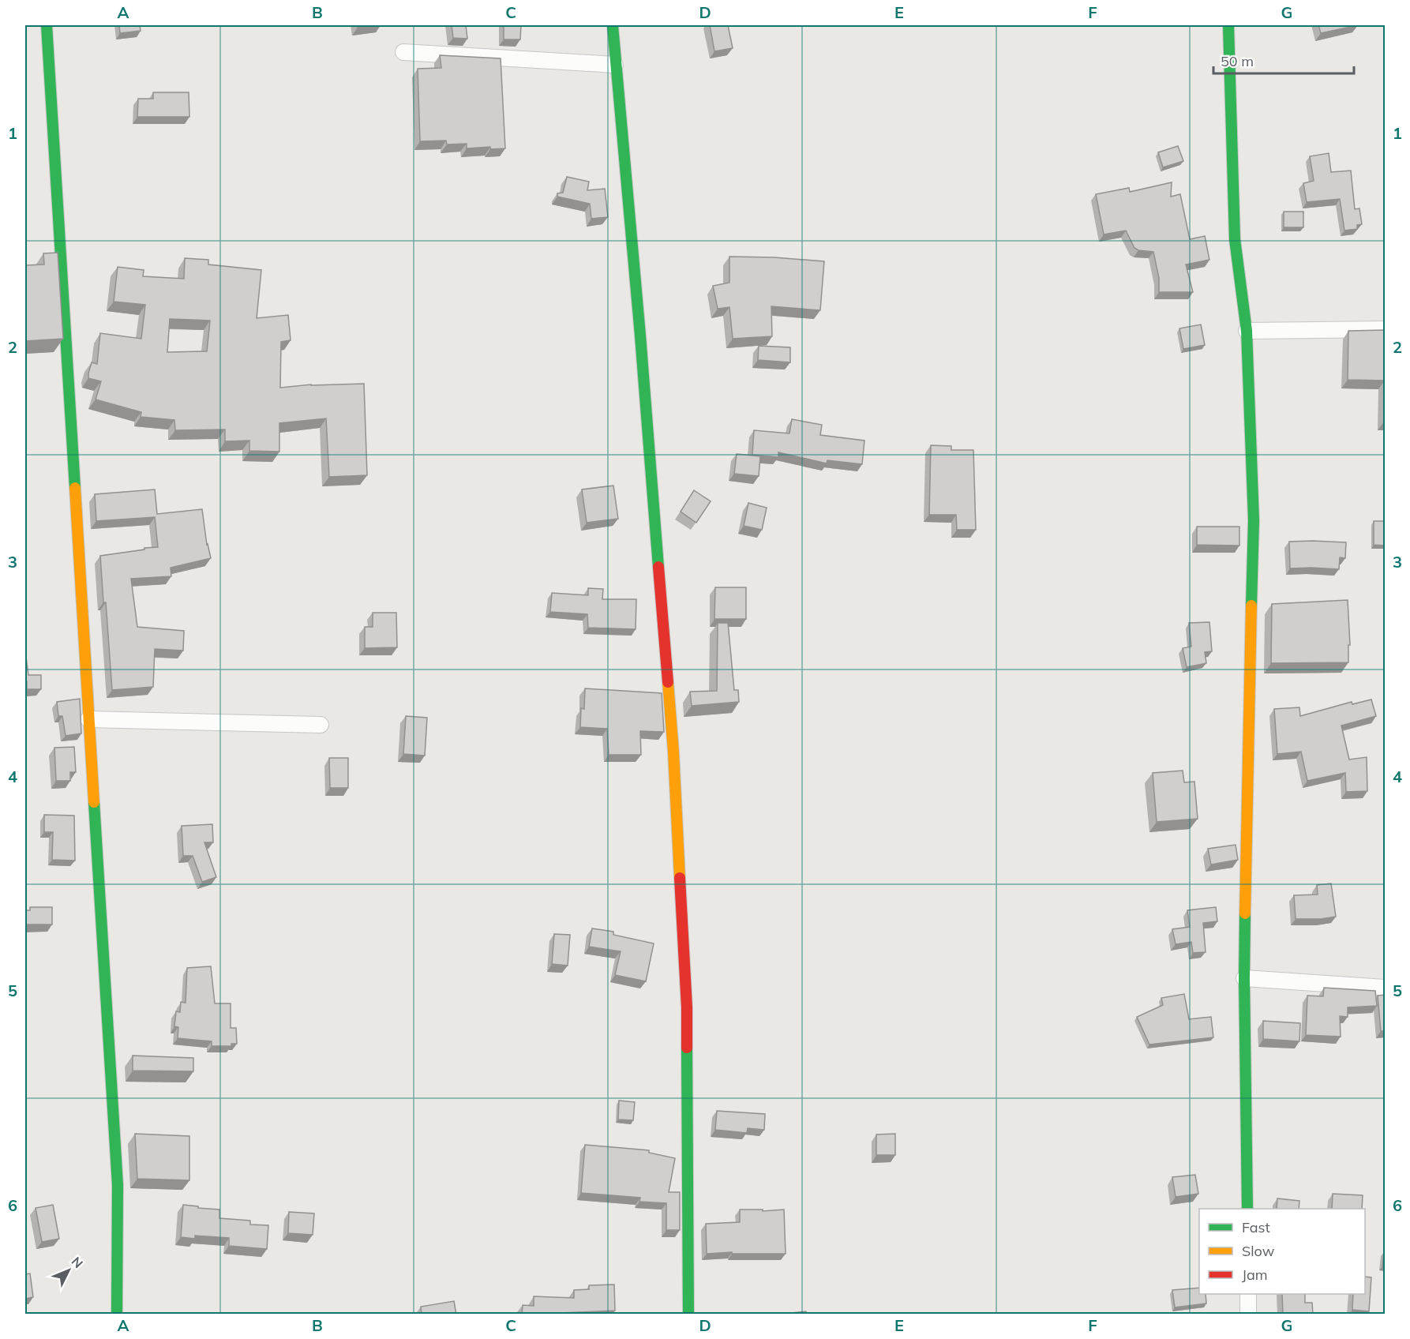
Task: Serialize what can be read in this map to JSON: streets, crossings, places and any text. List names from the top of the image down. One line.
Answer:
{"legend":["Fast","Slow","Jam"],"scale_bar":"50 m","north":"top right","grid":{"columns":["A","B","C","D","E","F","G"],"rows":["1","2","3","4","5","6"]}}
